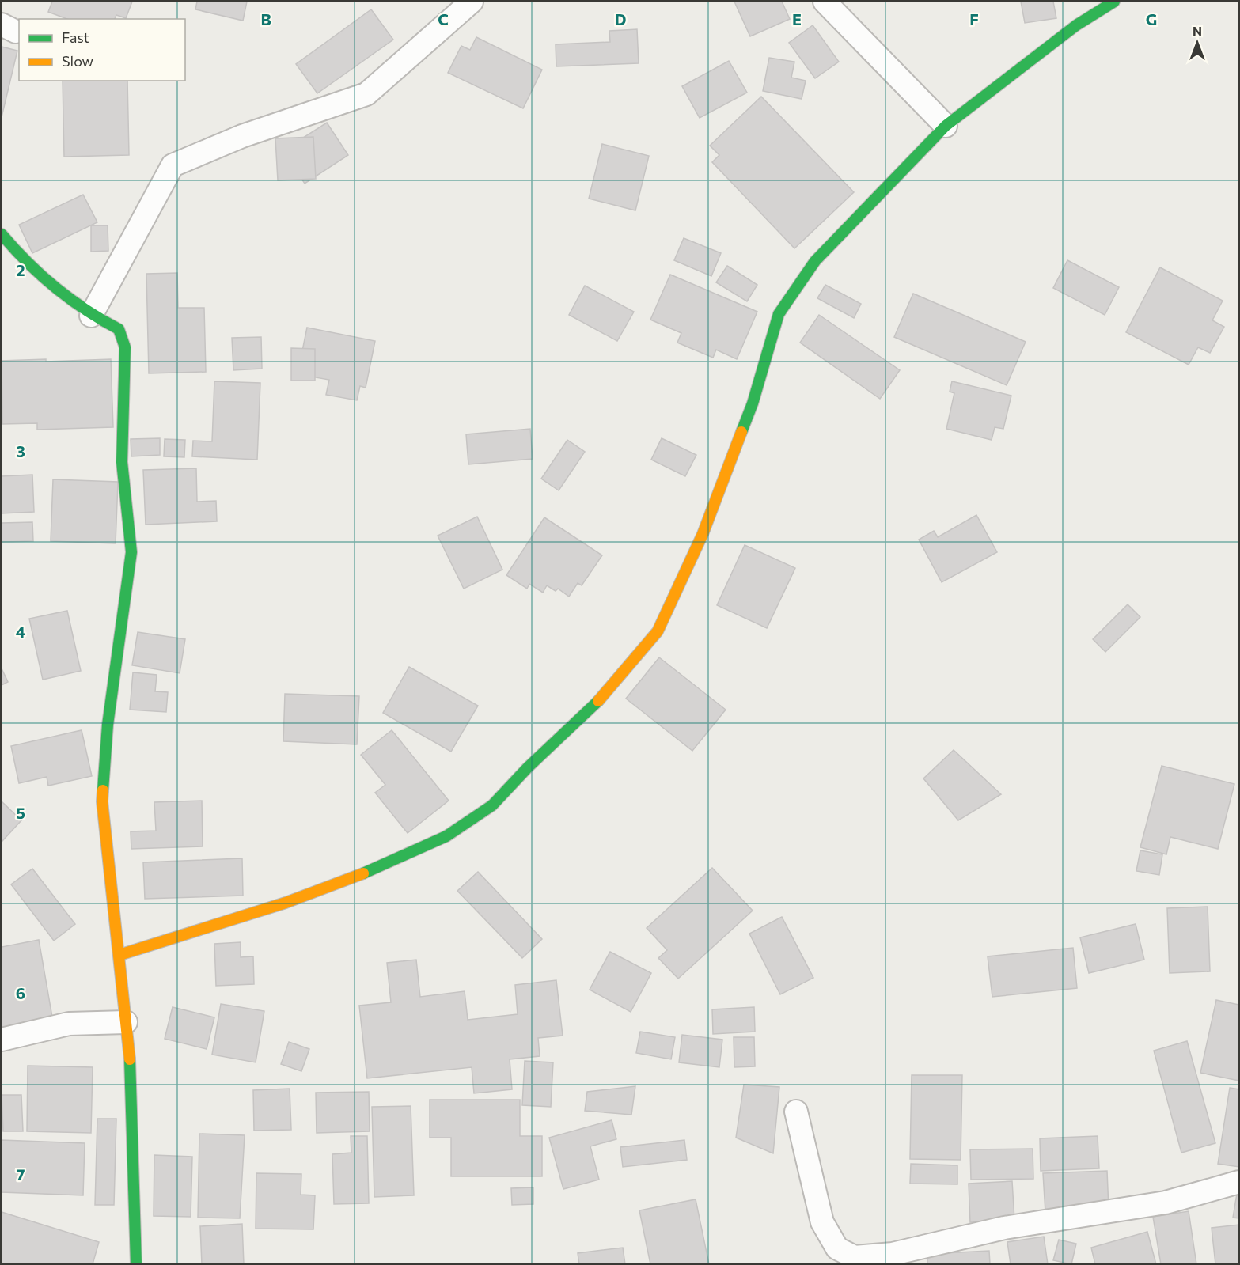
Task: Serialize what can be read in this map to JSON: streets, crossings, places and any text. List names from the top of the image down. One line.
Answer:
{"legend":["Fast","Slow"],"north":"top","grid":{"columns":["B","C","D","E","F","G"],"rows":["2","3","4","5","6","7"]}}
